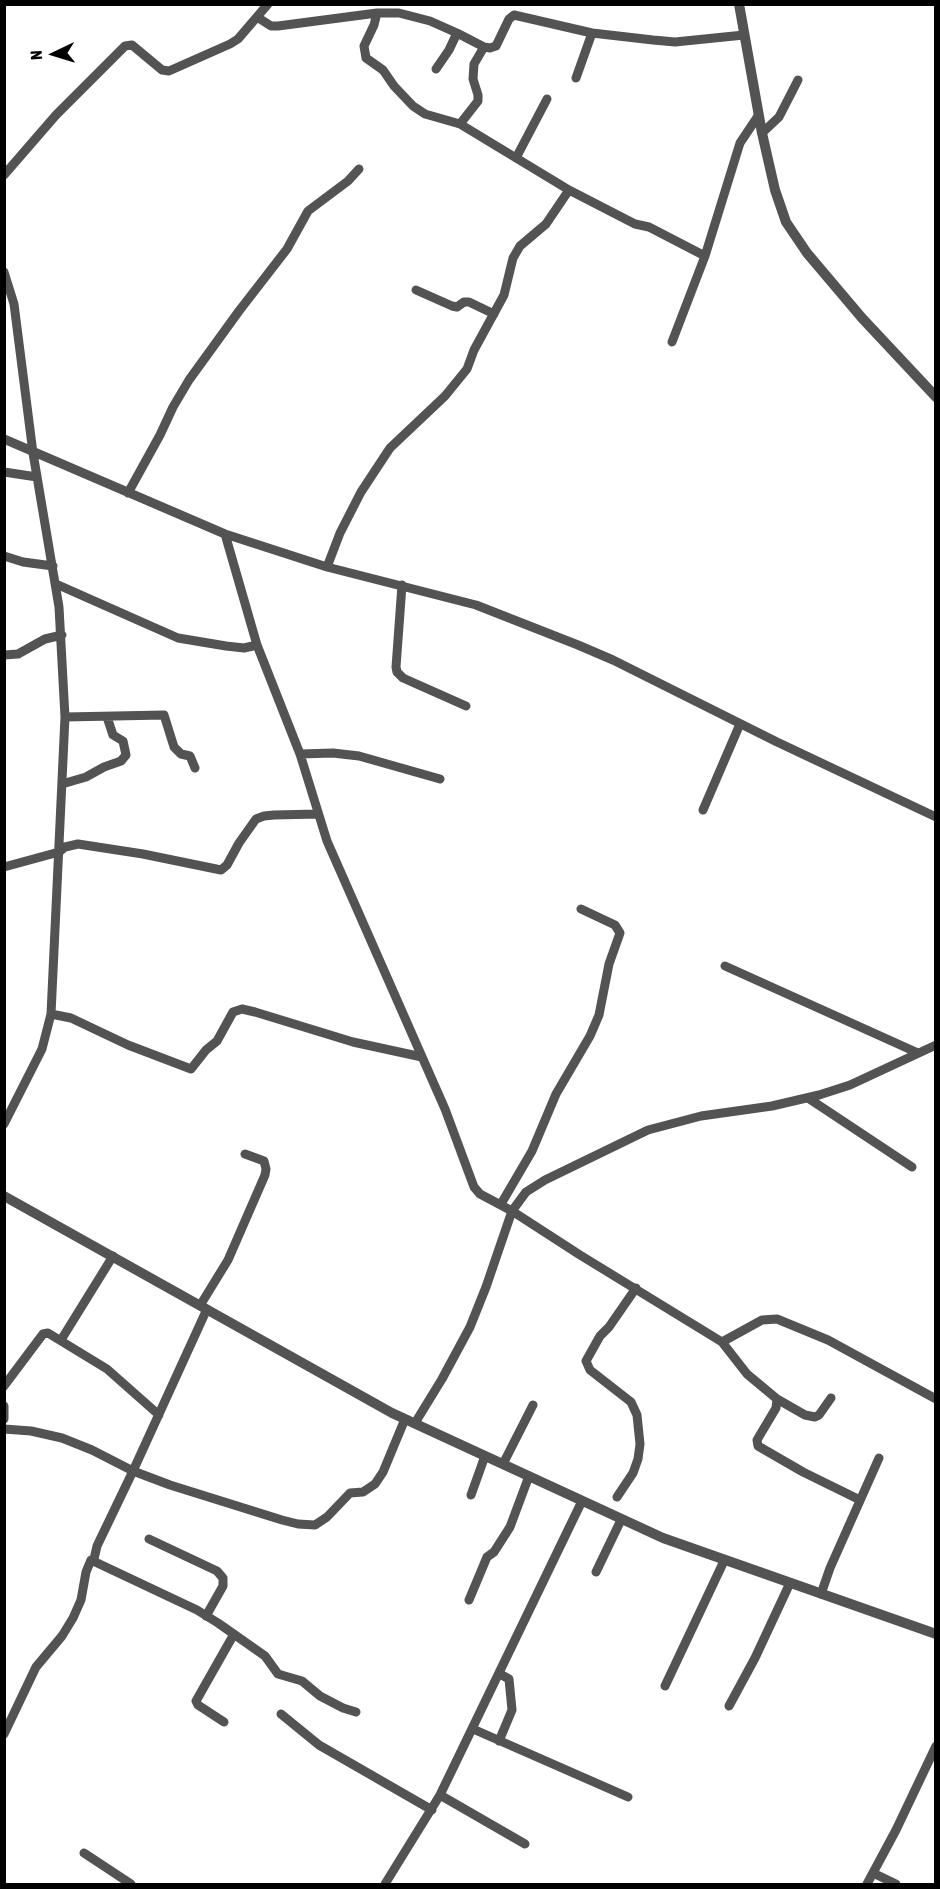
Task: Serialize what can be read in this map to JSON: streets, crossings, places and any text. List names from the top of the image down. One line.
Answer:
{"north":"left"}
